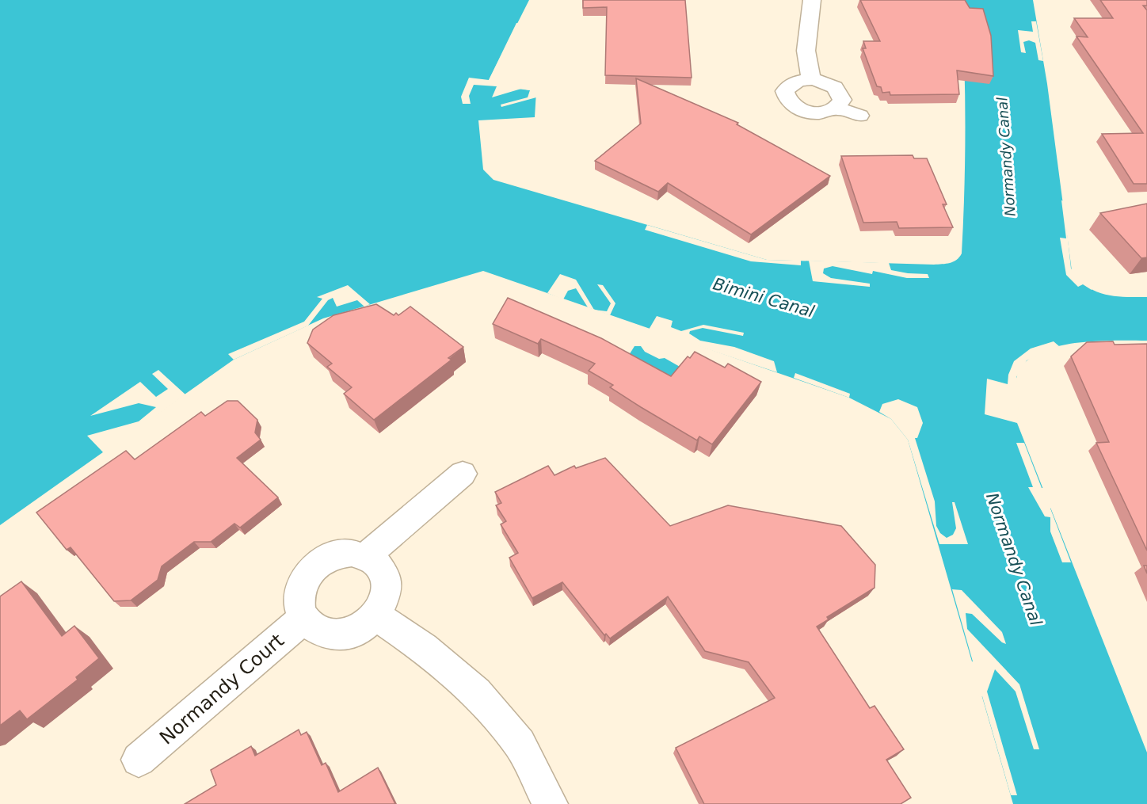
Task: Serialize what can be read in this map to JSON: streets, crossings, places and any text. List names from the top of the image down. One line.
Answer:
{"streets":{"street":["Normandy Court"]},"water":["Normandy Canal","Bimini Canal"]}
